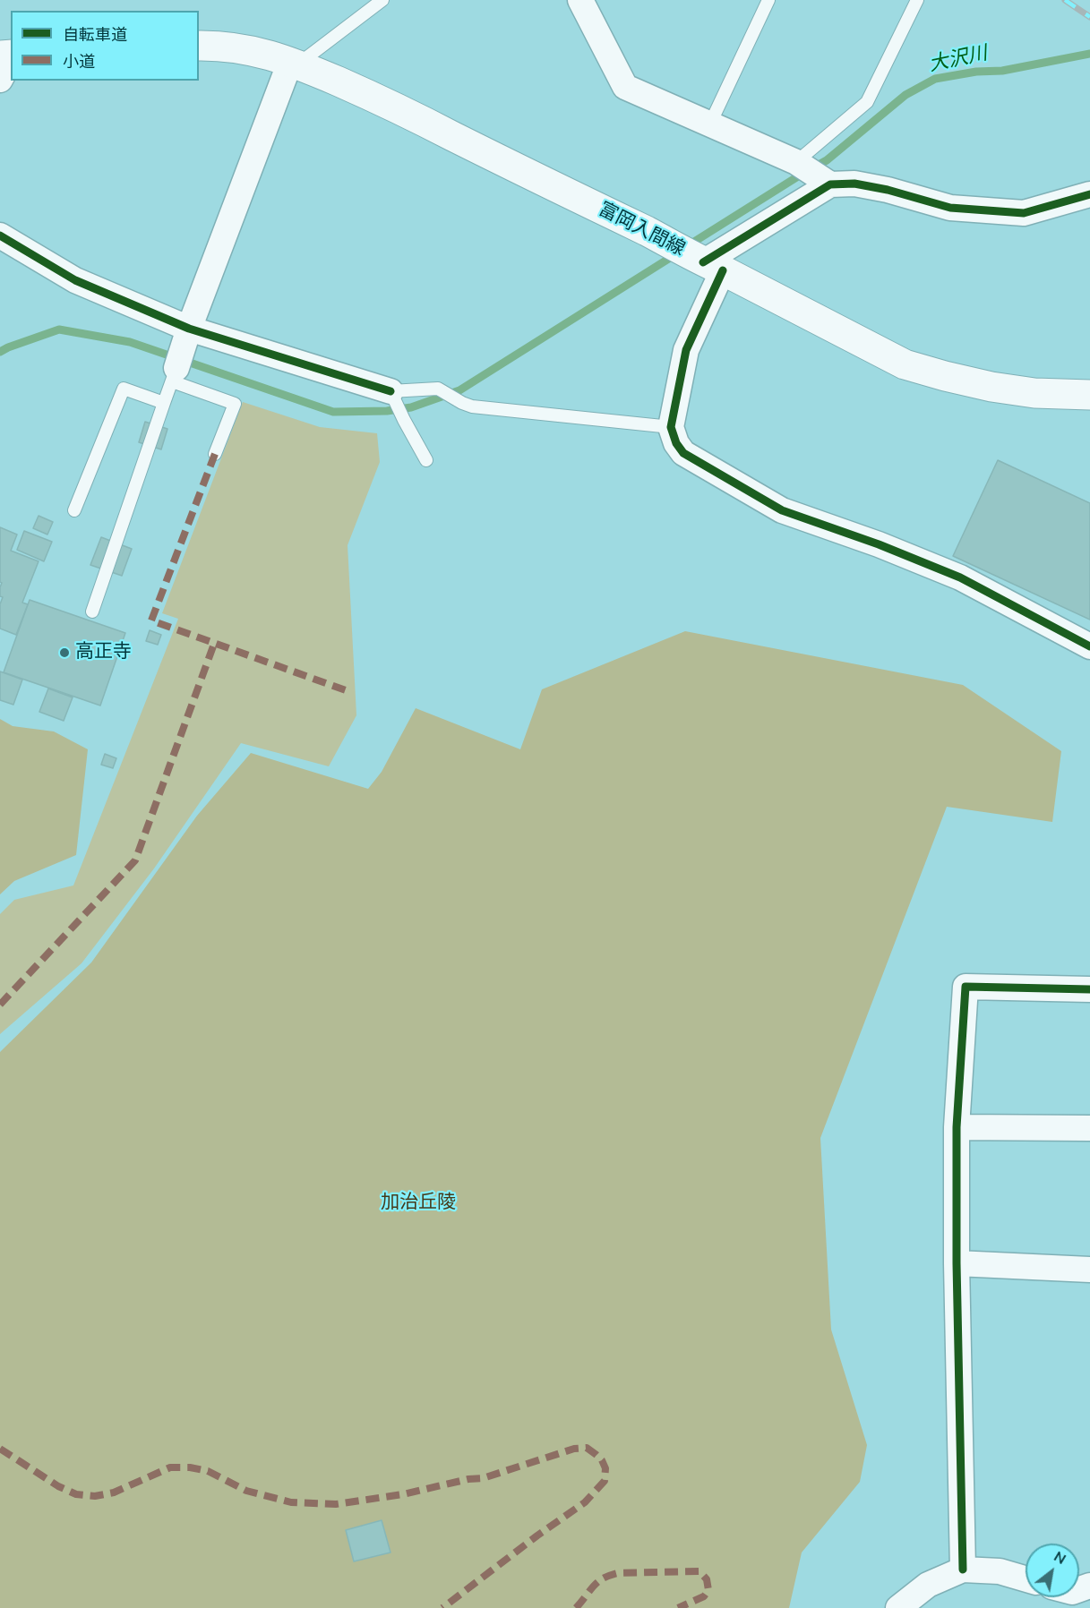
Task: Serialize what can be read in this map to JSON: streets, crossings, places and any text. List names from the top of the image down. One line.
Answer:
{"streets":{"main road":["富岡入間線"]},"water":["大沢川"],"parks":["加治丘陵"],"places":["高正寺"],"legend":["自転車道","小道"],"north":"top right"}
